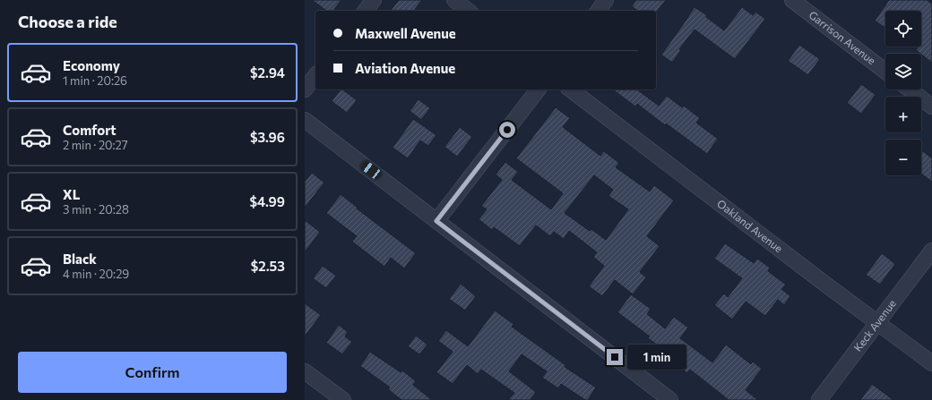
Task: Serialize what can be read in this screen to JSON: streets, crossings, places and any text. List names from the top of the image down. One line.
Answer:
{"streets":{"street":["Garrison Avenue","Oakland Avenue","Keck Avenue"]},"crossings":[["Oakland Avenue","Keck Avenue"]],"page":{"heading":"Choose a ride","map_buttons":["+","−"],"banner":["Maxwell Avenue","Aviation Avenue"],"list":[{"name":"Economy","note":"1 min · 20:26","value":"$2.94"},{"name":"Comfort","note":"2 min · 20:27","value":"$3.96"},{"name":"XL","note":"3 min · 20:28","value":"$4.99"},{"name":"Black","note":"4 min · 20:29","value":"$2.53"}],"buttons":"Confirm","bubble":"1 min"}}
